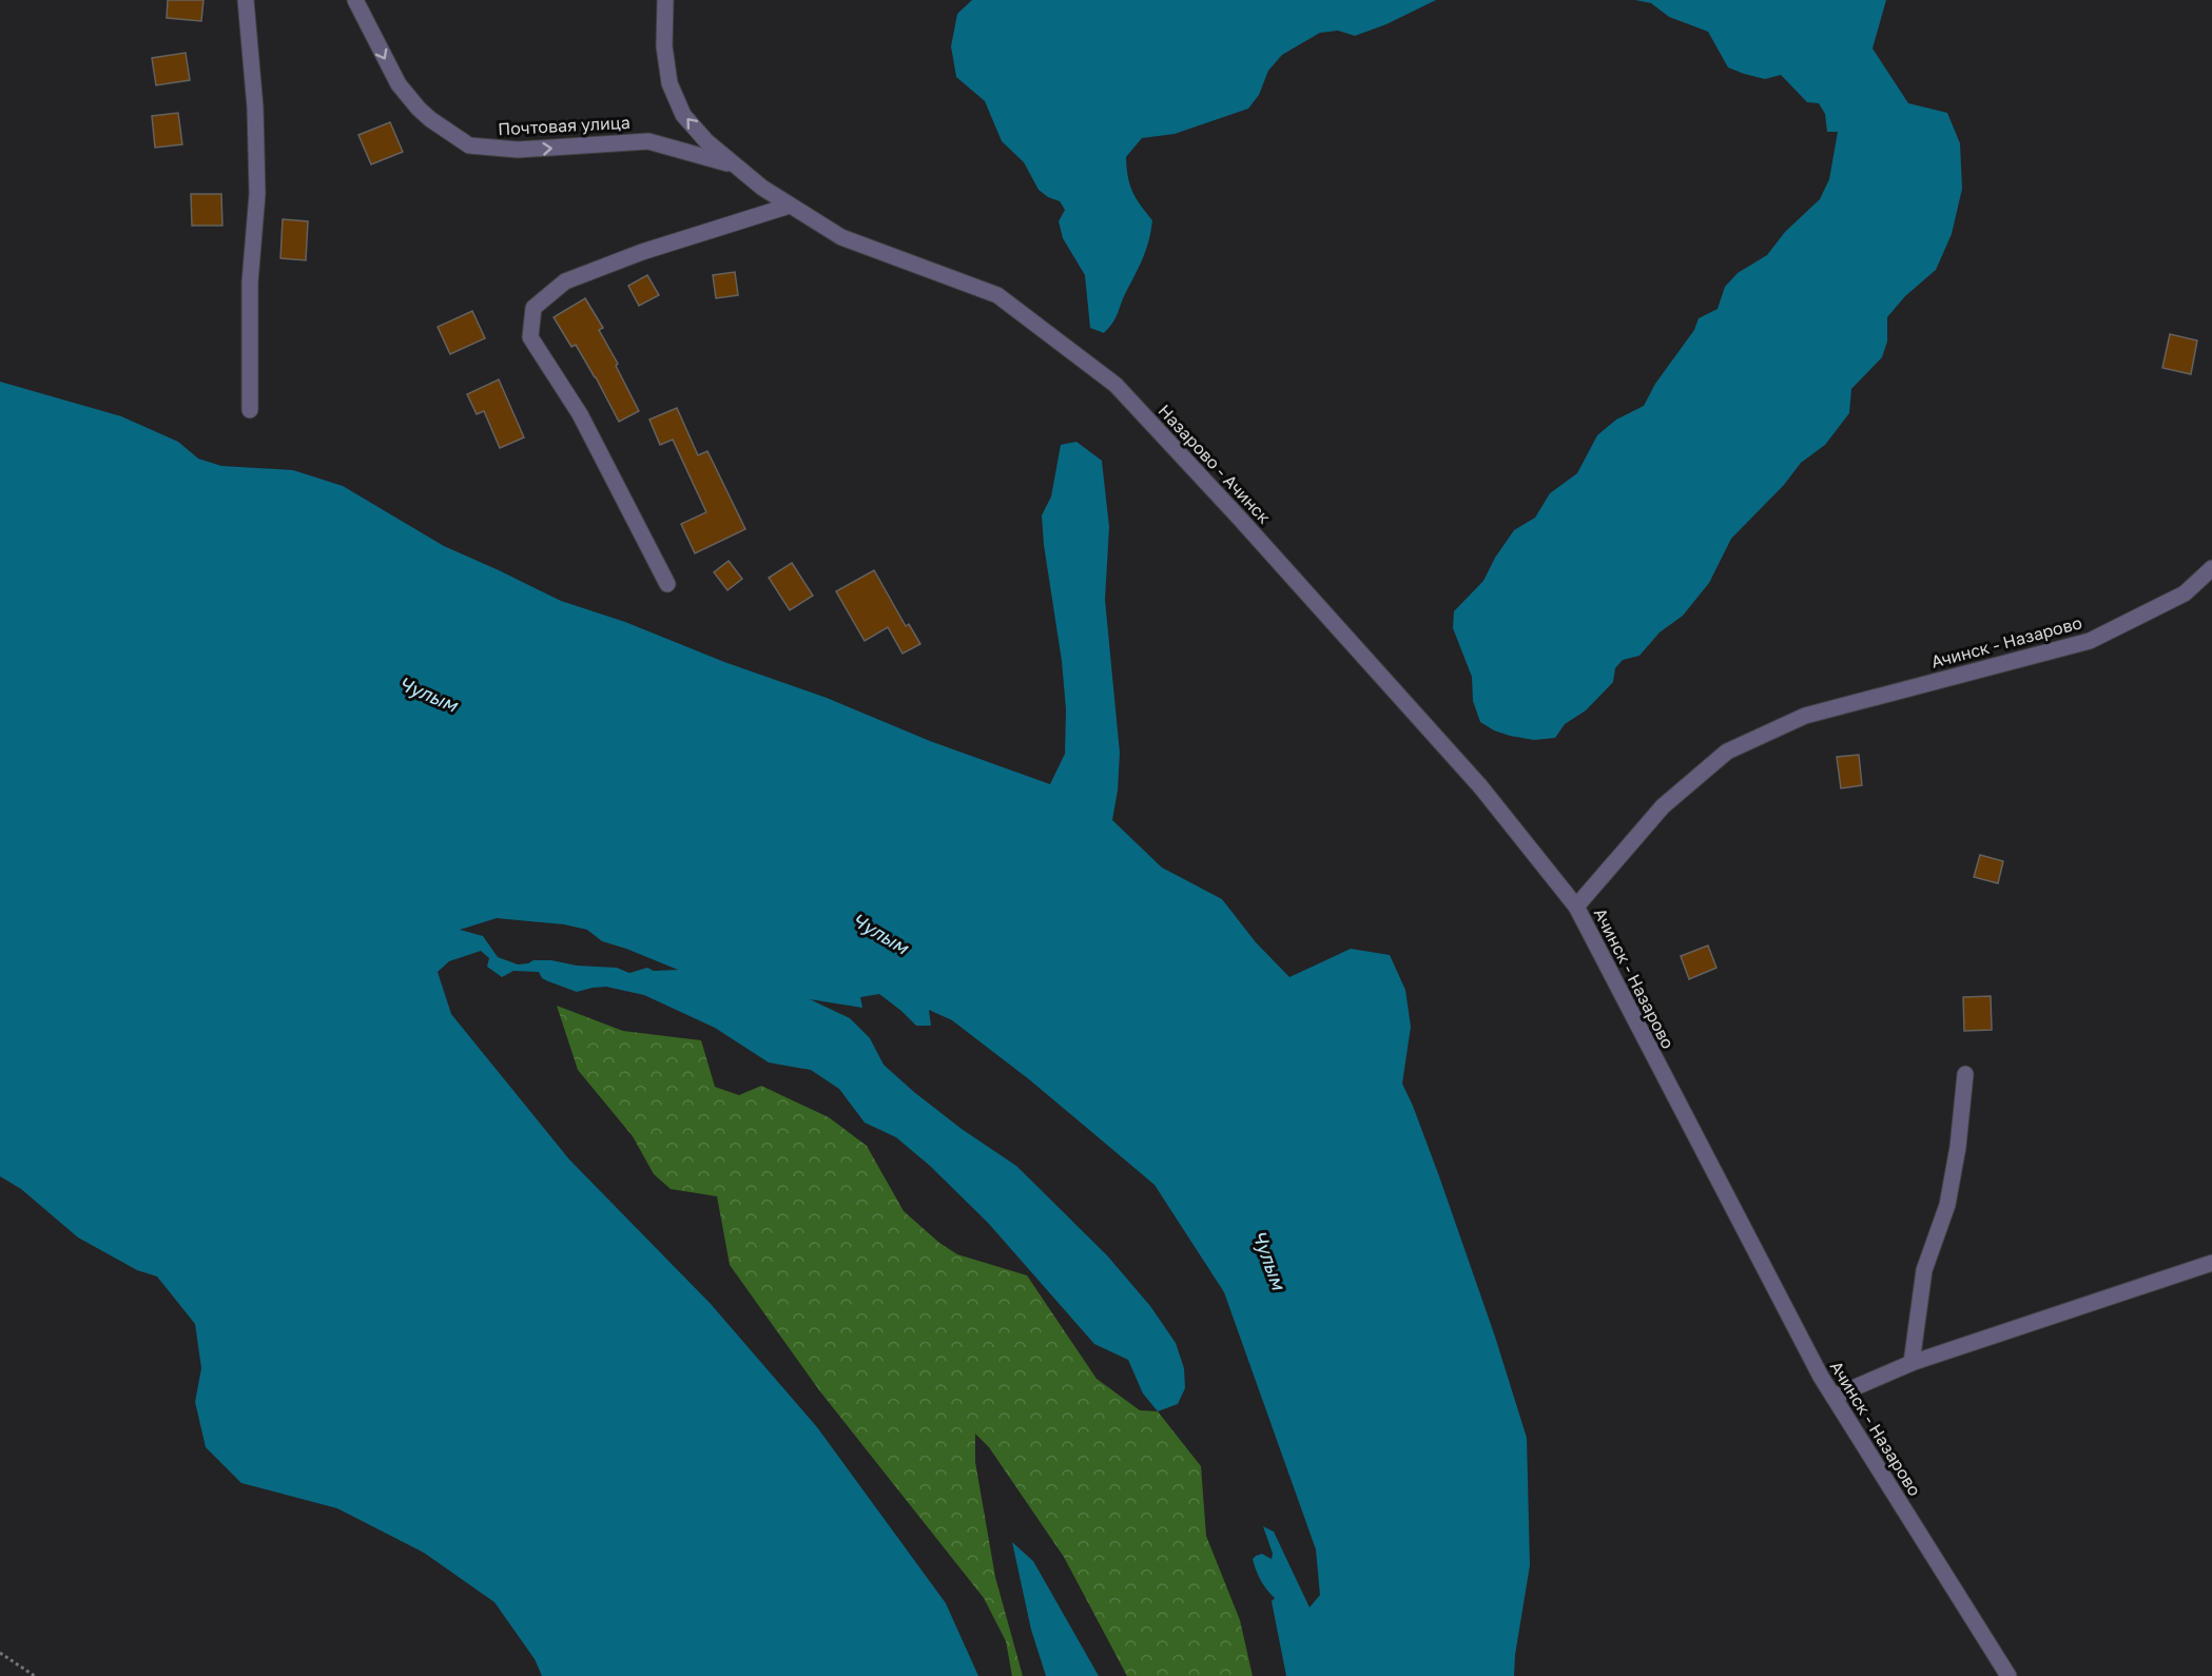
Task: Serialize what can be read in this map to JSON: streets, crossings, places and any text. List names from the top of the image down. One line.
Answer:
{"streets":{"street":["Почтовая улица","Назарово - Ачинск","Ачинск - Назарово"]},"crossings":[["Почтовая улица","Назарово - Ачинск"],["Назарово - Ачинск","Ачинск - Назарово"]],"one_way":["Почтовая улица"],"water":["Чулым"]}
